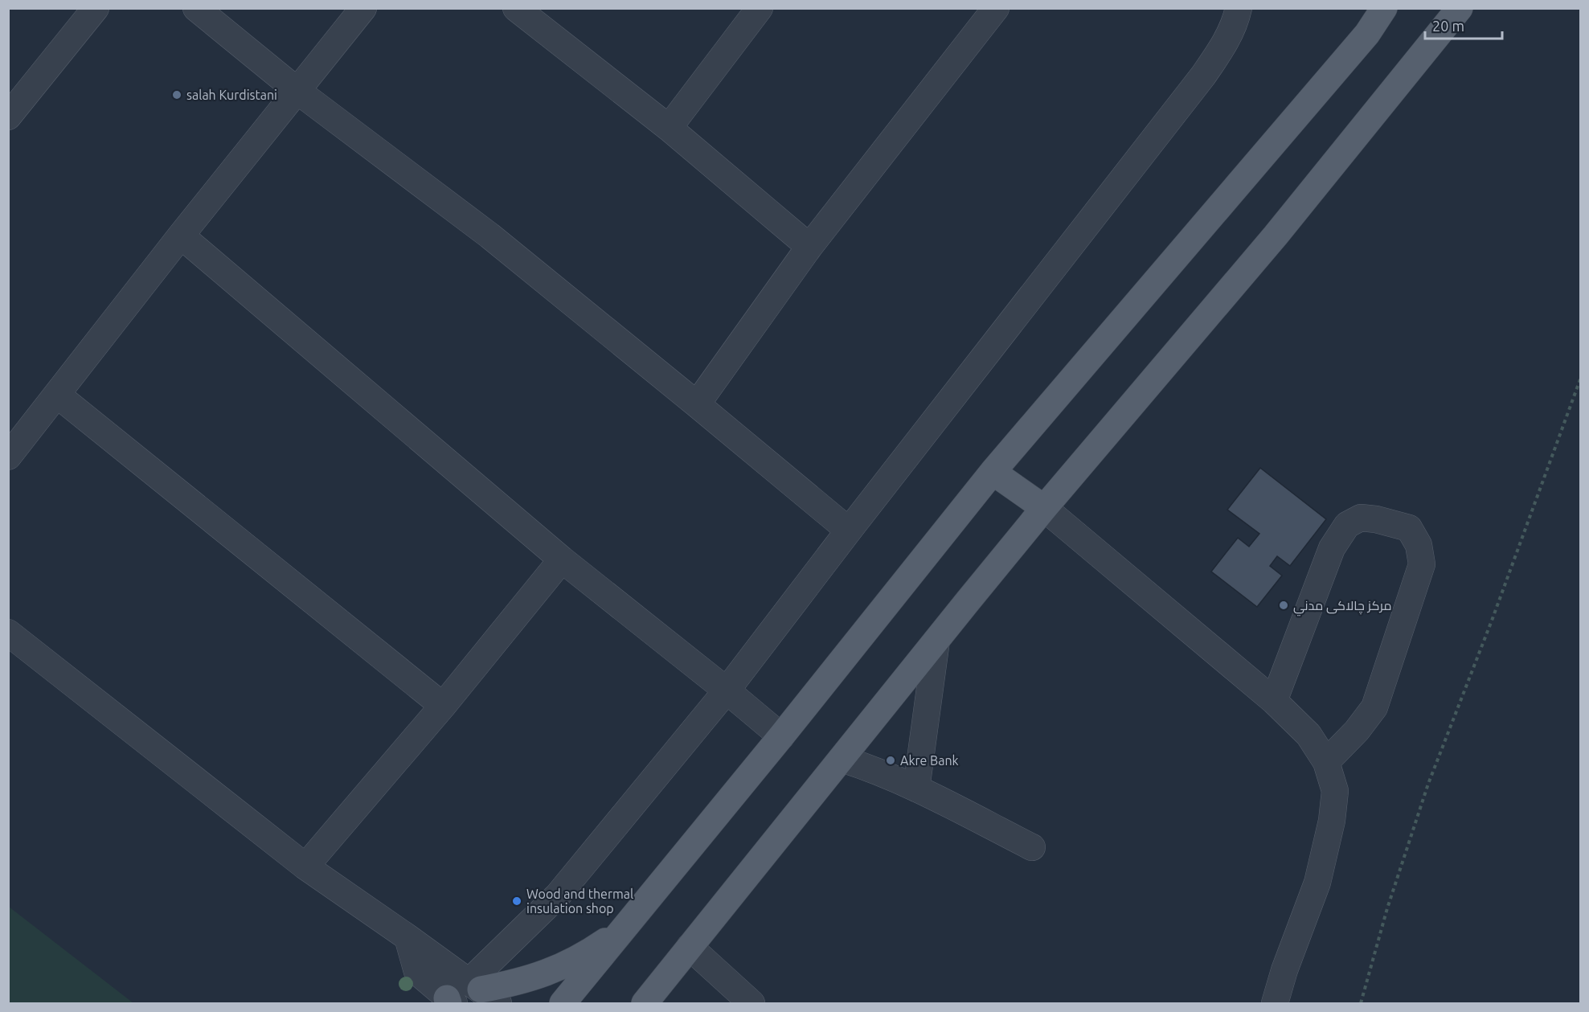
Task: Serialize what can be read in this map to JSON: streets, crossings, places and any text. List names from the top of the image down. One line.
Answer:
{"places":["salah Kurdistani","مركز چالاکى مدني","Akre Bank","Wood and thermal insulation shop"],"scale_bar":"20 m"}
